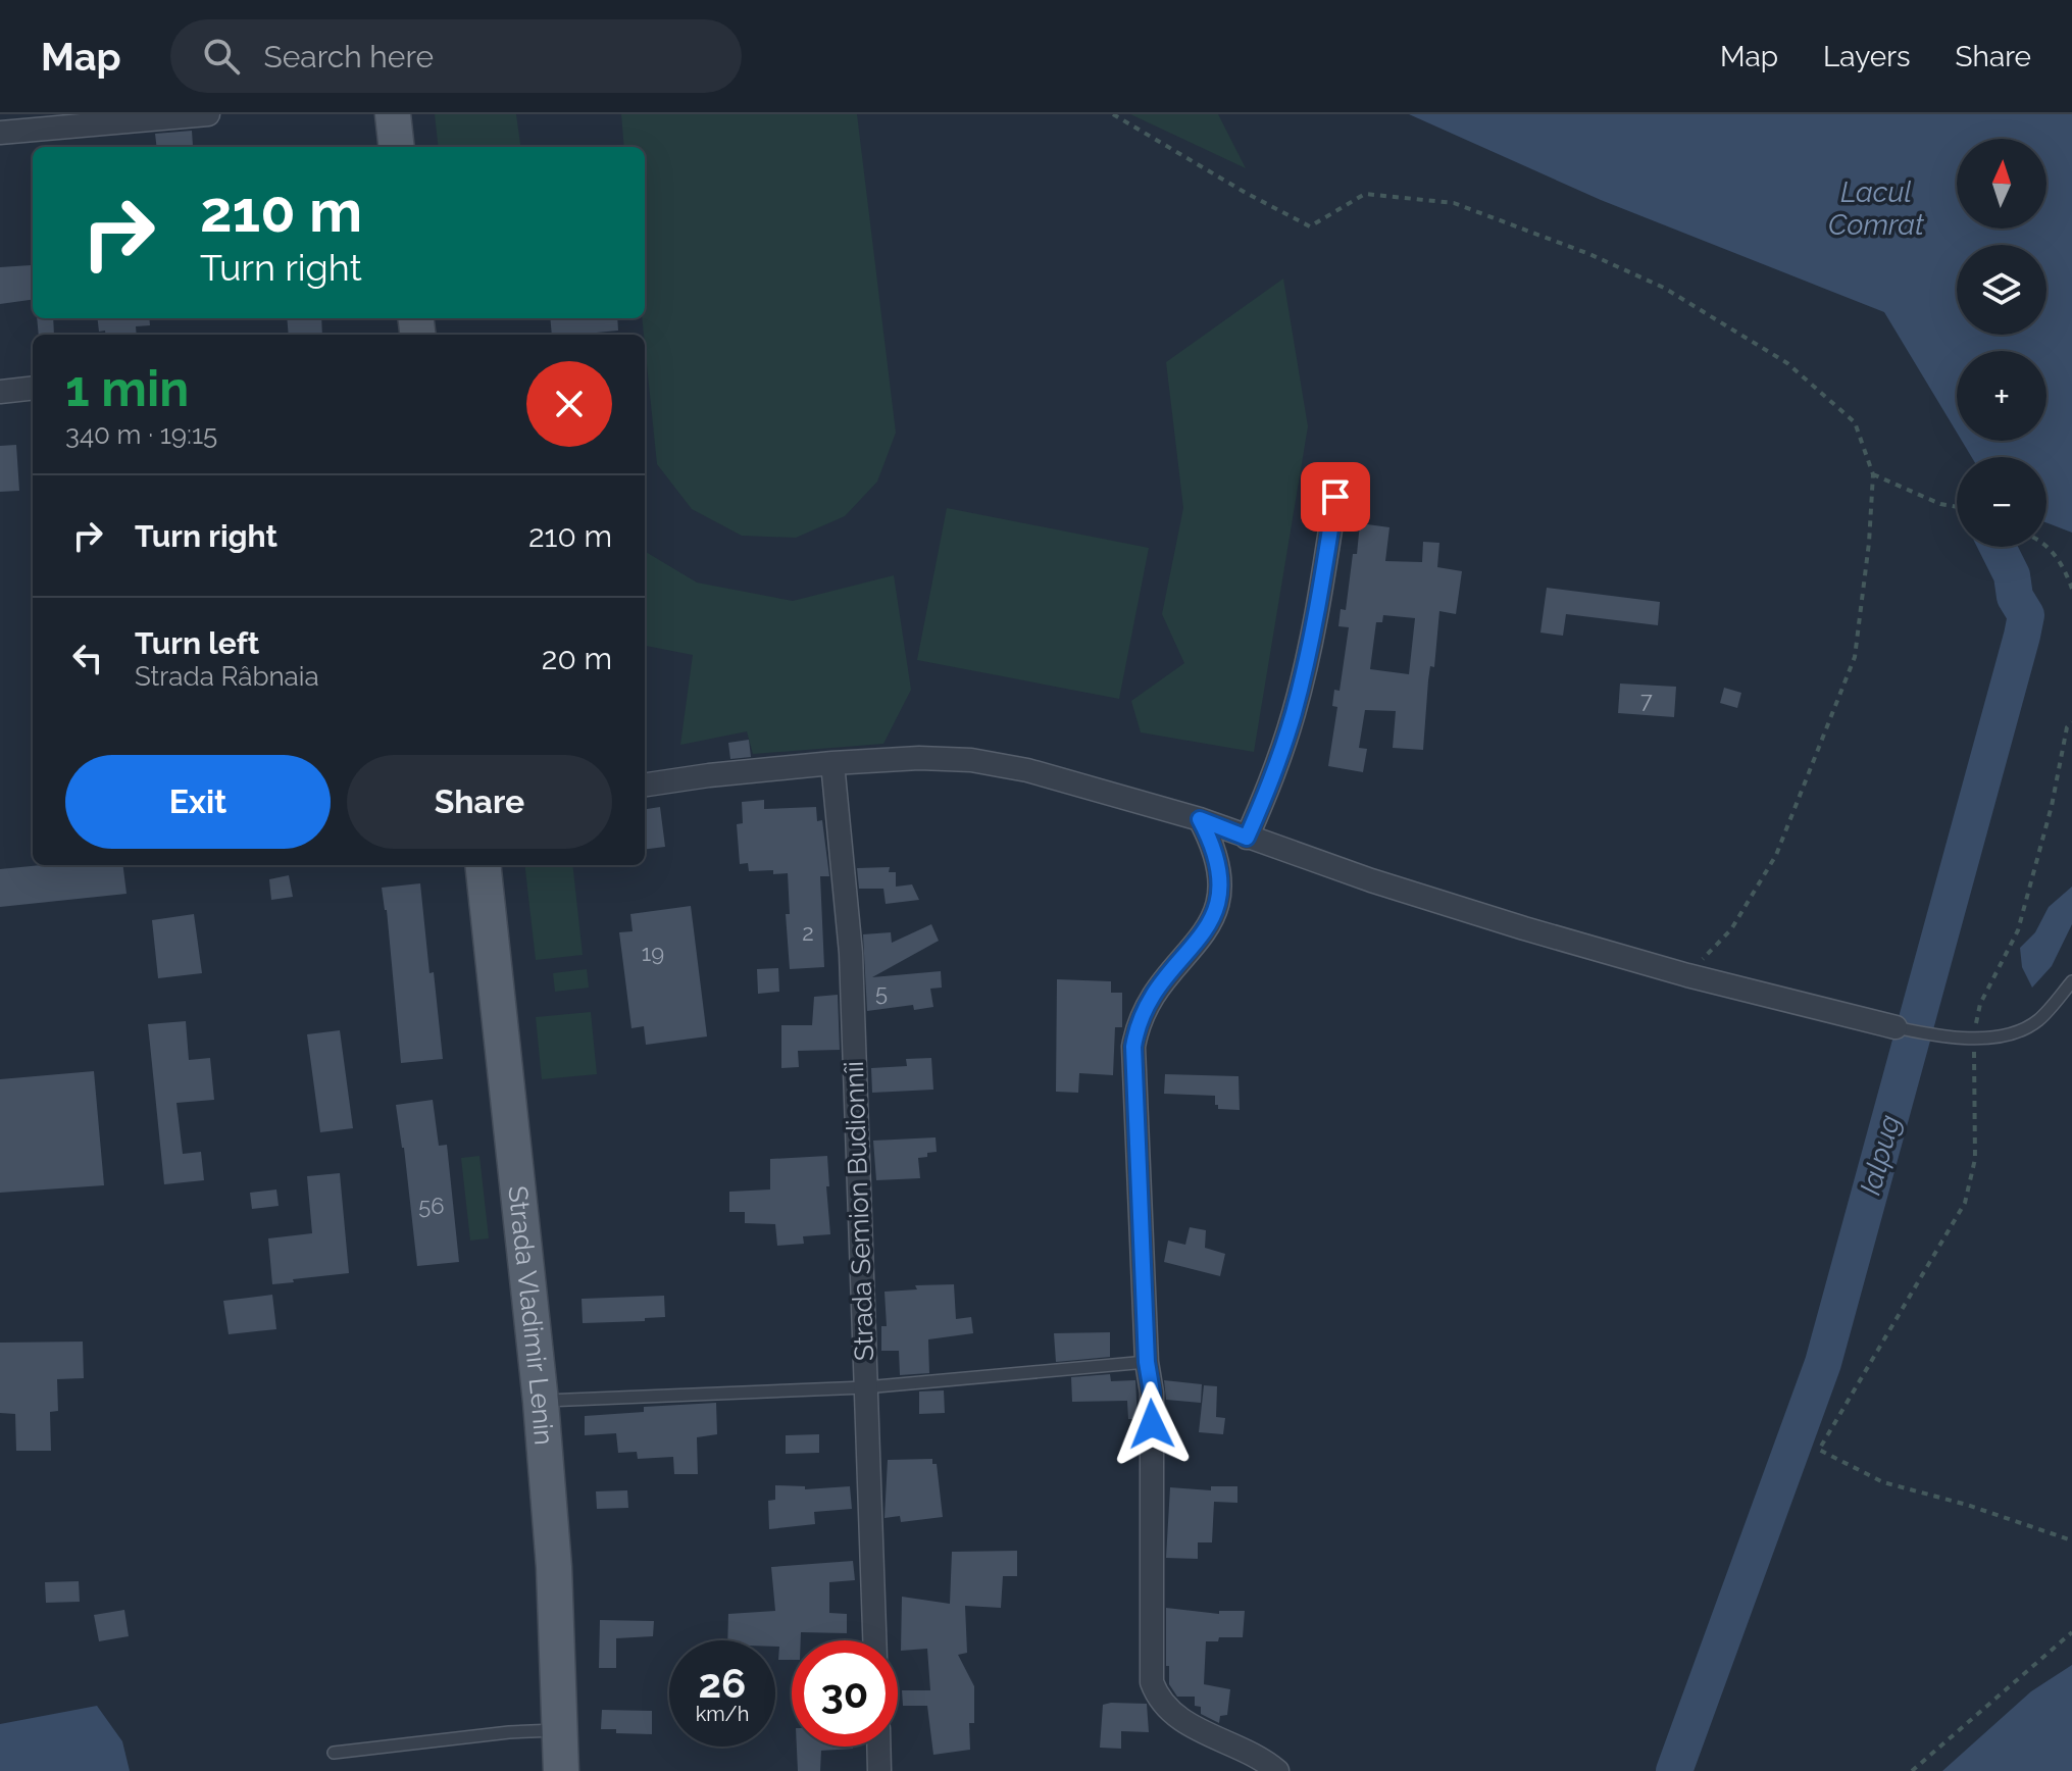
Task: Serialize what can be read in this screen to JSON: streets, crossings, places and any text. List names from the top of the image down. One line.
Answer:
{"streets":{"main road":["Strada Vladimir Lenin"],"street":["Strada Semion Budionnîi"]},"water":["Lacul Comrat","Ialpug"],"house_numbers":["7","2","19","5","56"],"north":"top","page":{"header":"Map","search":"Search here","nav":["Map","Layers","Share"],"map_buttons":["+","−"],"turn":["210 m","Turn right"],"heading":["1 min","340 m · 19:15"],"list":[{"name":"Turn right","value":"210 m"},{"name":"Turn left","note":"Strada Râbnaia","value":"20 m"}],"buttons":["Exit","Share"],"speed":"26 km/h","limit":"30"}}
